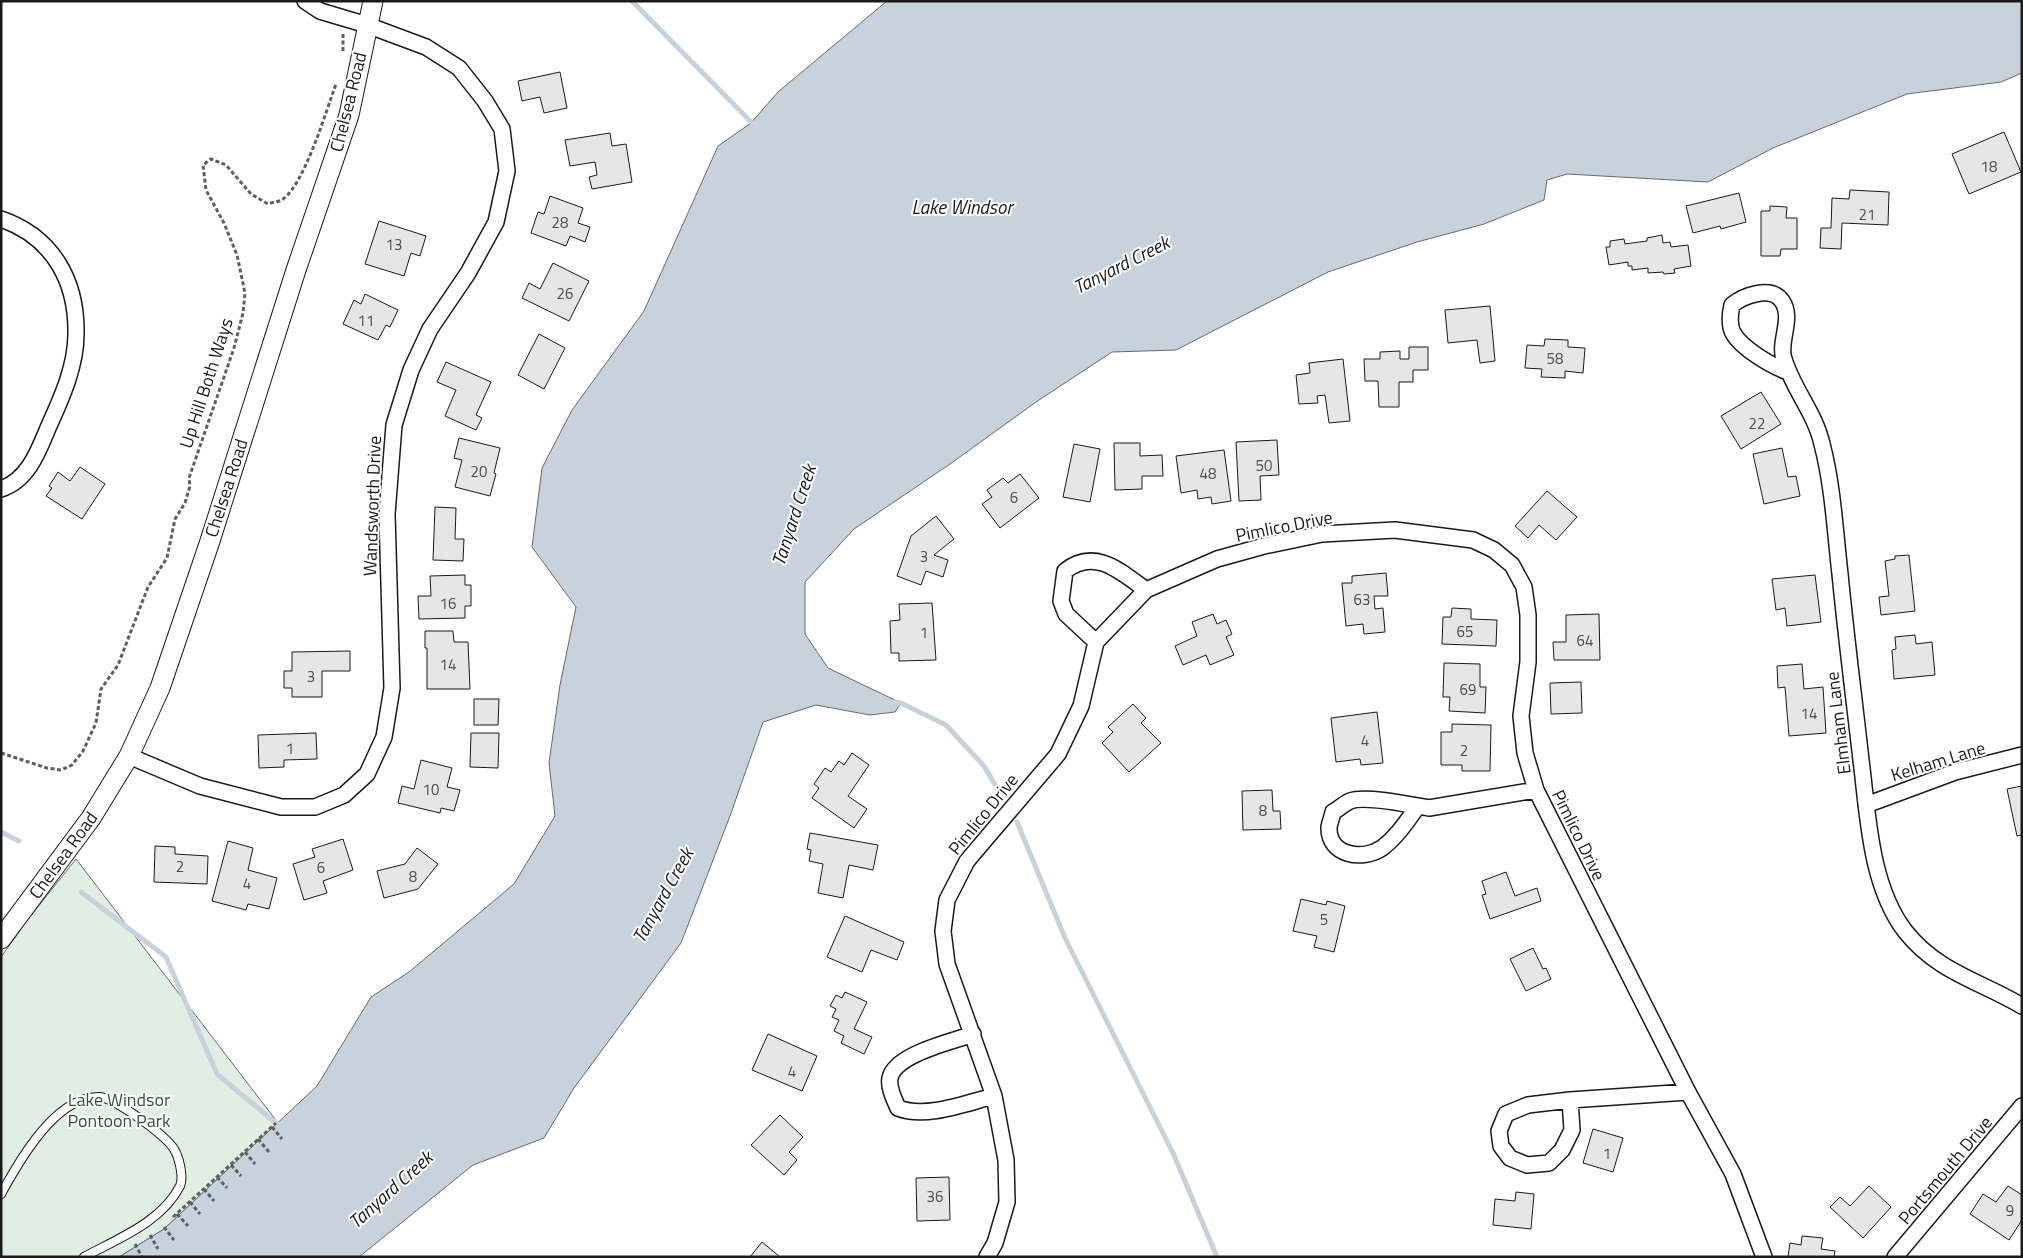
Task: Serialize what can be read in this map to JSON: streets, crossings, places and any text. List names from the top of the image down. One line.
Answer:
{"streets":{"street":["Chelsea Road","Wandsworth Drive","Pimlico Drive","Elmham Lane","Kelham Lane","Portsmouth Drive"],"path":["Up Hill Both Ways"]},"crossings":[["Chelsea Road","Wandsworth Drive"],["Elmham Lane","Kelham Lane"]],"water":["Lake Windsor","Tanyard Creek"],"parks":["Lake Windsor Pontoon Park"],"house_numbers":["18","21","28","13","26","11","58","22","50","20","48","6","3","63","16","65","1","64","14","3","69","14","4","1","2","10","8","2","6","8","4","5","4","1","36","9"]}
